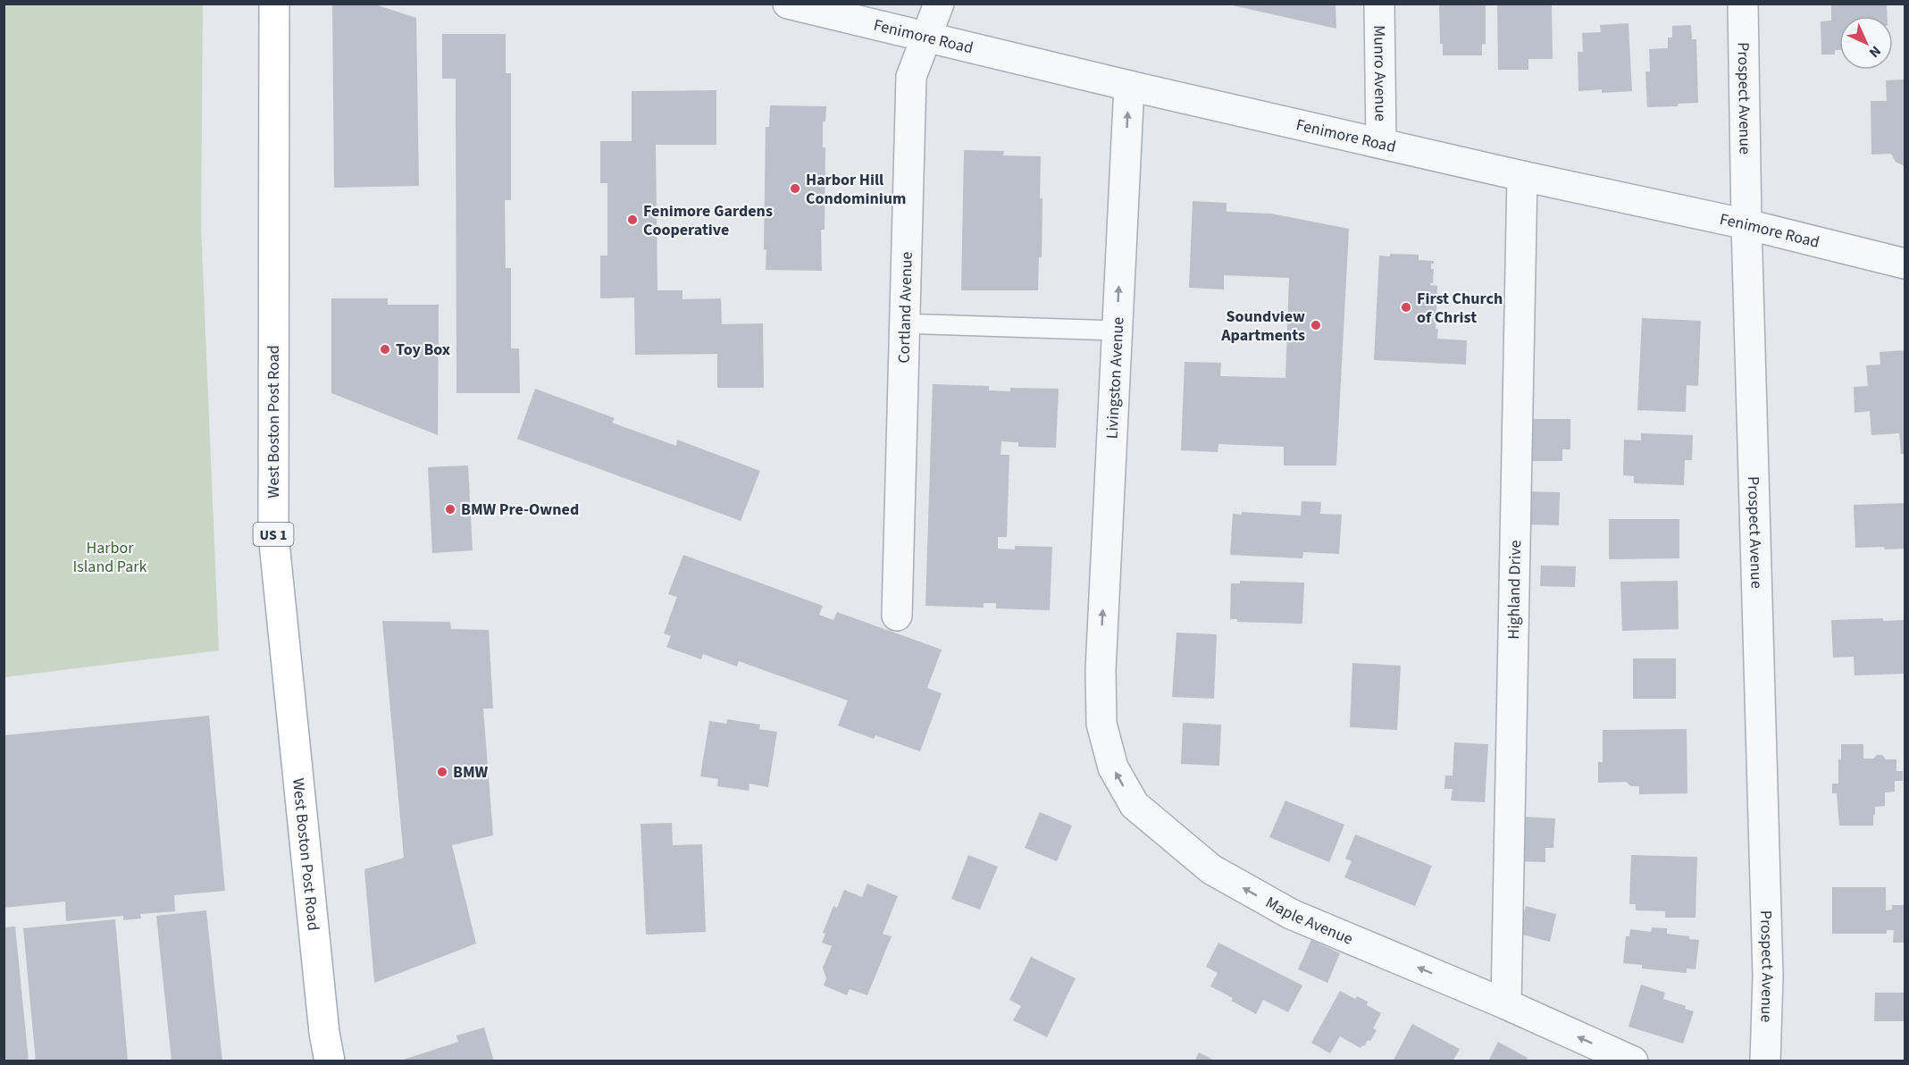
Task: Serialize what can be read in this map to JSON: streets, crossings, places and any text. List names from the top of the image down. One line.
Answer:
{"streets":{"main road":["West Boston Post Road","US 1"],"street":["Fenimore Road","Munro Avenue","Prospect Avenue","Cortland Avenue","Livingston Avenue","Highland Drive","Maple Avenue"]},"crossings":[["Fenimore Road","Munro Avenue"],["Fenimore Road","Prospect Avenue"],["Fenimore Road","Cortland Avenue"],["Fenimore Road","Livingston Avenue"],["Fenimore Road","Highland Drive"],["Livingston Avenue","Maple Avenue"],["Highland Drive","Maple Avenue"]],"one_way":["Livingston Avenue","Maple Avenue"],"parks":["Harbor Island Park"],"places":["Harbor Hill Condominium","Fenimore Gardens Cooperative","First Church of Christ","Soundview Apartments","Toy Box","BMW Pre-Owned","BMW"],"north":"bottom right"}
